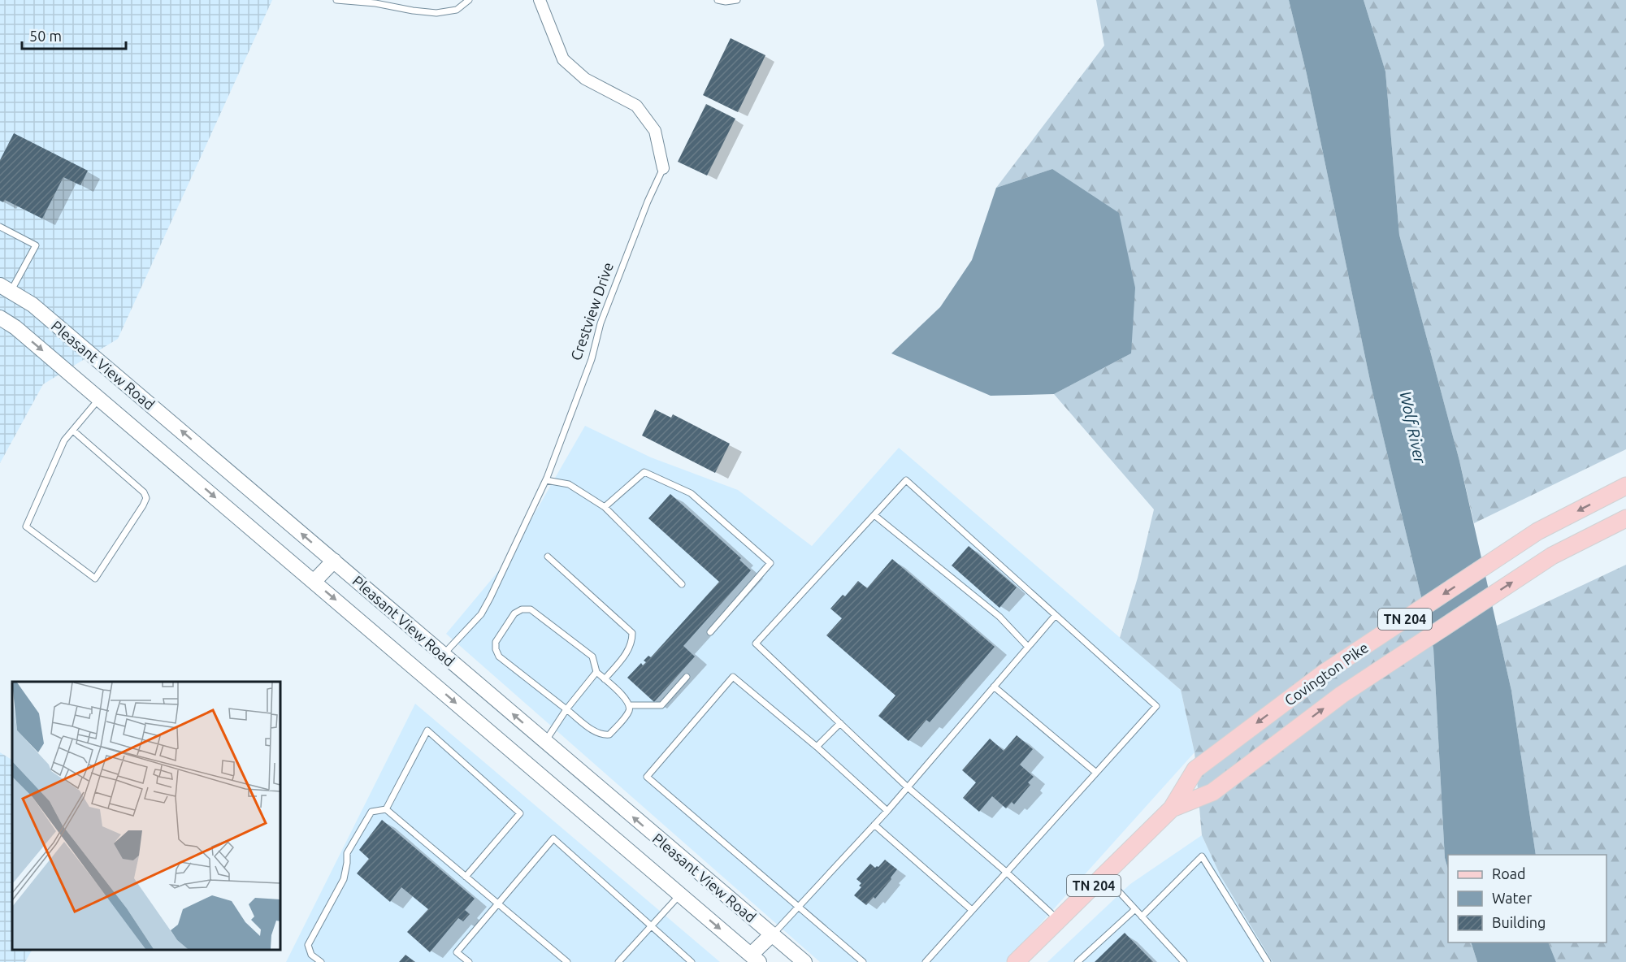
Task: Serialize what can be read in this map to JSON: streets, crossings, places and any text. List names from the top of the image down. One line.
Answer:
{"streets":{"main road":["Pleasant View Road","TN 204","Covington Pike"],"street":["Crestview Drive"]},"crossings":[["Crestview Drive","Pleasant View Road"]],"water":["Wolf River"],"legend":["Road","Water","Building"],"scale_bar":"50 m"}
